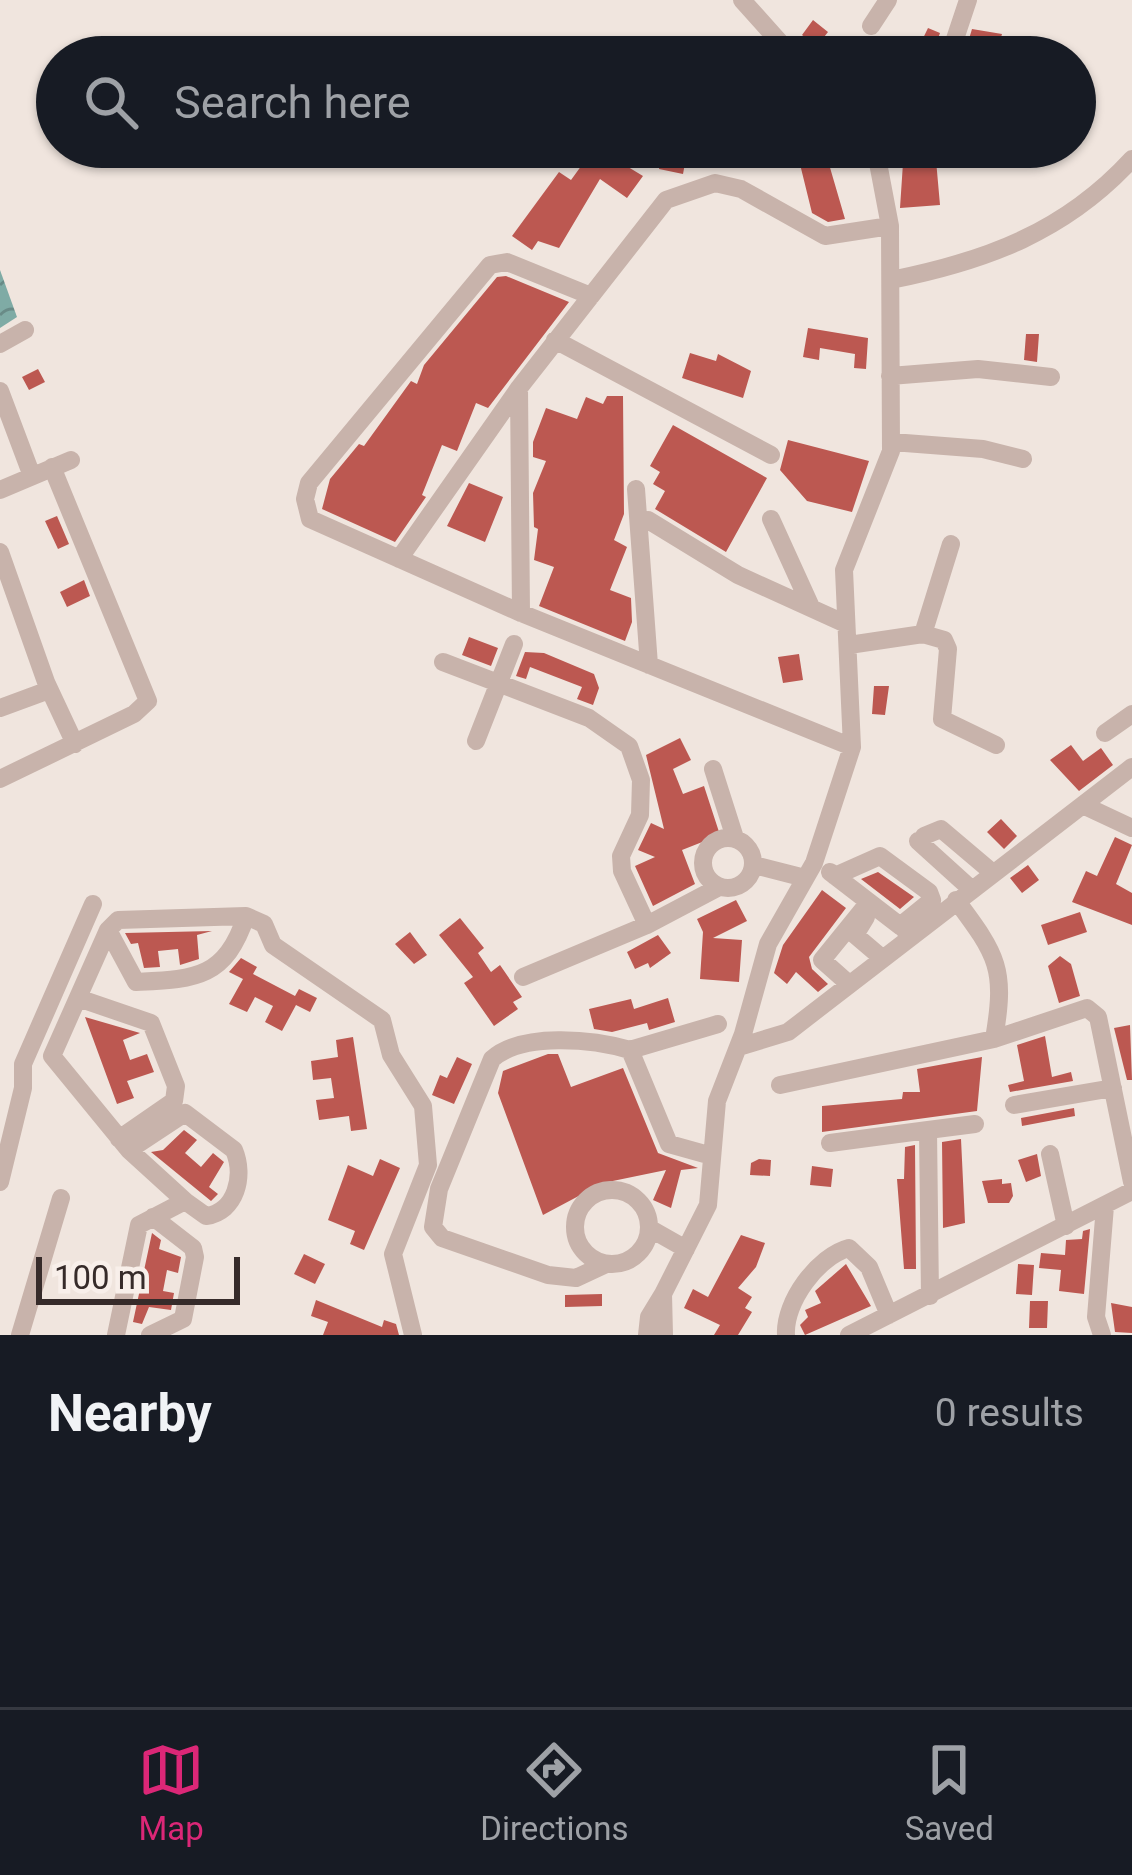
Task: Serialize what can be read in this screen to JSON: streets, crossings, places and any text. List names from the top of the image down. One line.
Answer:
{"scale_bar":"100 m","page":{"search":"Search here","scale":"100 m","heading":["Nearby","0 results"],"nav":["Map","Directions","Saved"]}}
